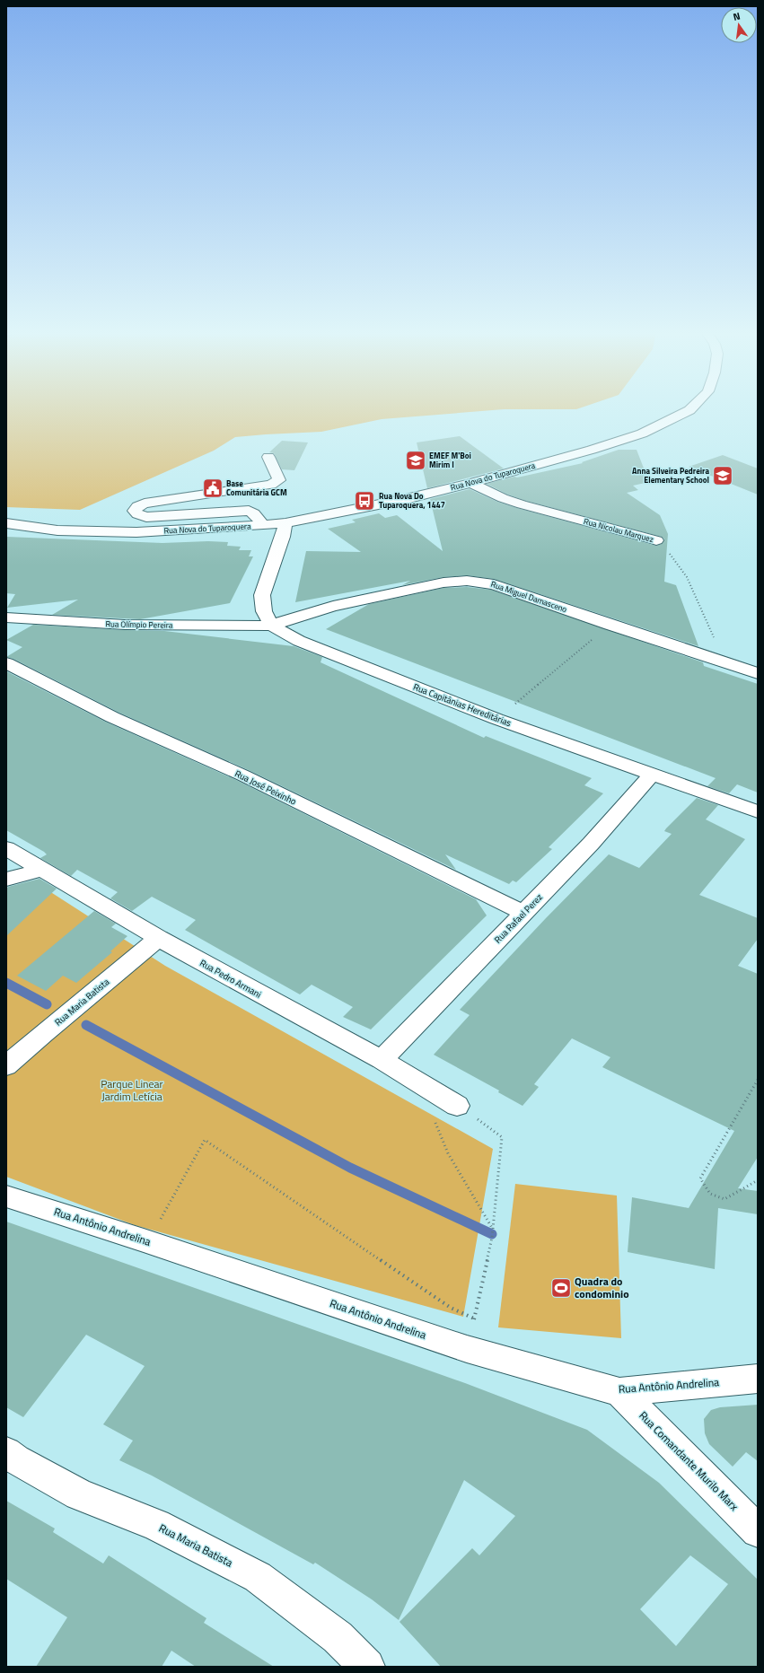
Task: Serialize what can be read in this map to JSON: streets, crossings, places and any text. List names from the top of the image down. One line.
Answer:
{"streets":{"street":["Rua Nova do Tuparoquera","Rua Nicolau Marquez","Rua Miguel Damasceno","Rua Olímpio Pereira","Rua Capitânias Hereditárias","Rua José Peixinho","Rua Rafael Perez","Rua Pedro Armani","Rua Maria Batista","Rua Antônio Andrelina","Rua Comandante Murilo Marx"]},"crossings":[["Rua Nova do Tuparoquera","Rua Nicolau Marquez"],["Rua Nicolau Marquez","Rua Miguel Damasceno"],["Rua Miguel Damasceno","Rua Olímpio Pereira"],["Rua Miguel Damasceno","Rua Capitânias Hereditárias"],["Rua Olímpio Pereira","Rua Capitânias Hereditárias"],["Rua Capitânias Hereditárias","Rua Rafael Perez"],["Rua José Peixinho","Rua Rafael Perez"],["Rua Rafael Perez","Rua Pedro Armani"],["Rua Pedro Armani","Rua Maria Batista"],["Rua Antônio Andrelina","Rua Comandante Murilo Marx"]],"parks":["Parque Linear Jardim Letícia"],"places":{"school or university":["EMEF M'Boi Mirim I","Anna Silveira Pedreira Elementary School"],"public building":["Base Comunitária GCM"],"bus stop":["Rua Nova Do Tuparoquera, 1447"],"sports":["Quadra do condominio"]},"north":"top"}
